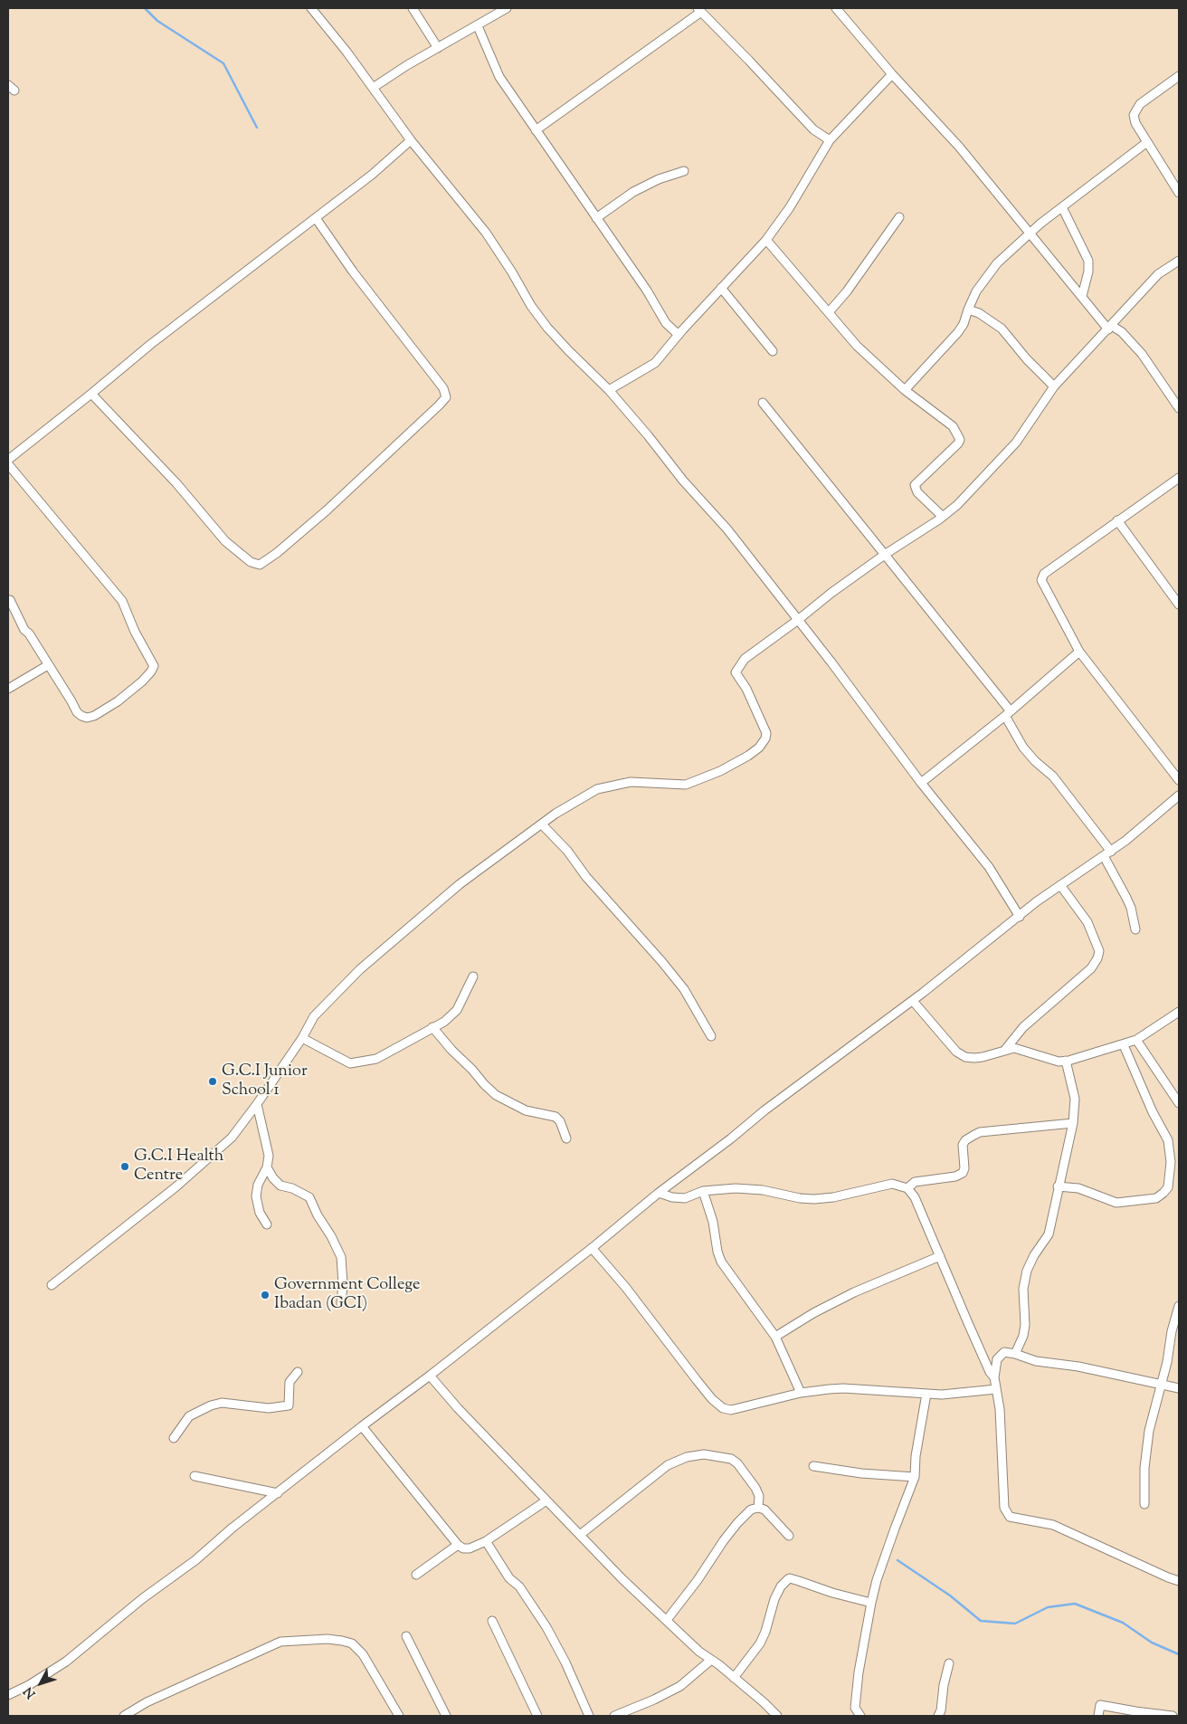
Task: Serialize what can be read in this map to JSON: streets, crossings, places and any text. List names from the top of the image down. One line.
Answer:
{"places":["G.C.I Junior School 1","G.C.I Health Centre","Government College Ibadan (GCI)"],"north":"bottom left"}
